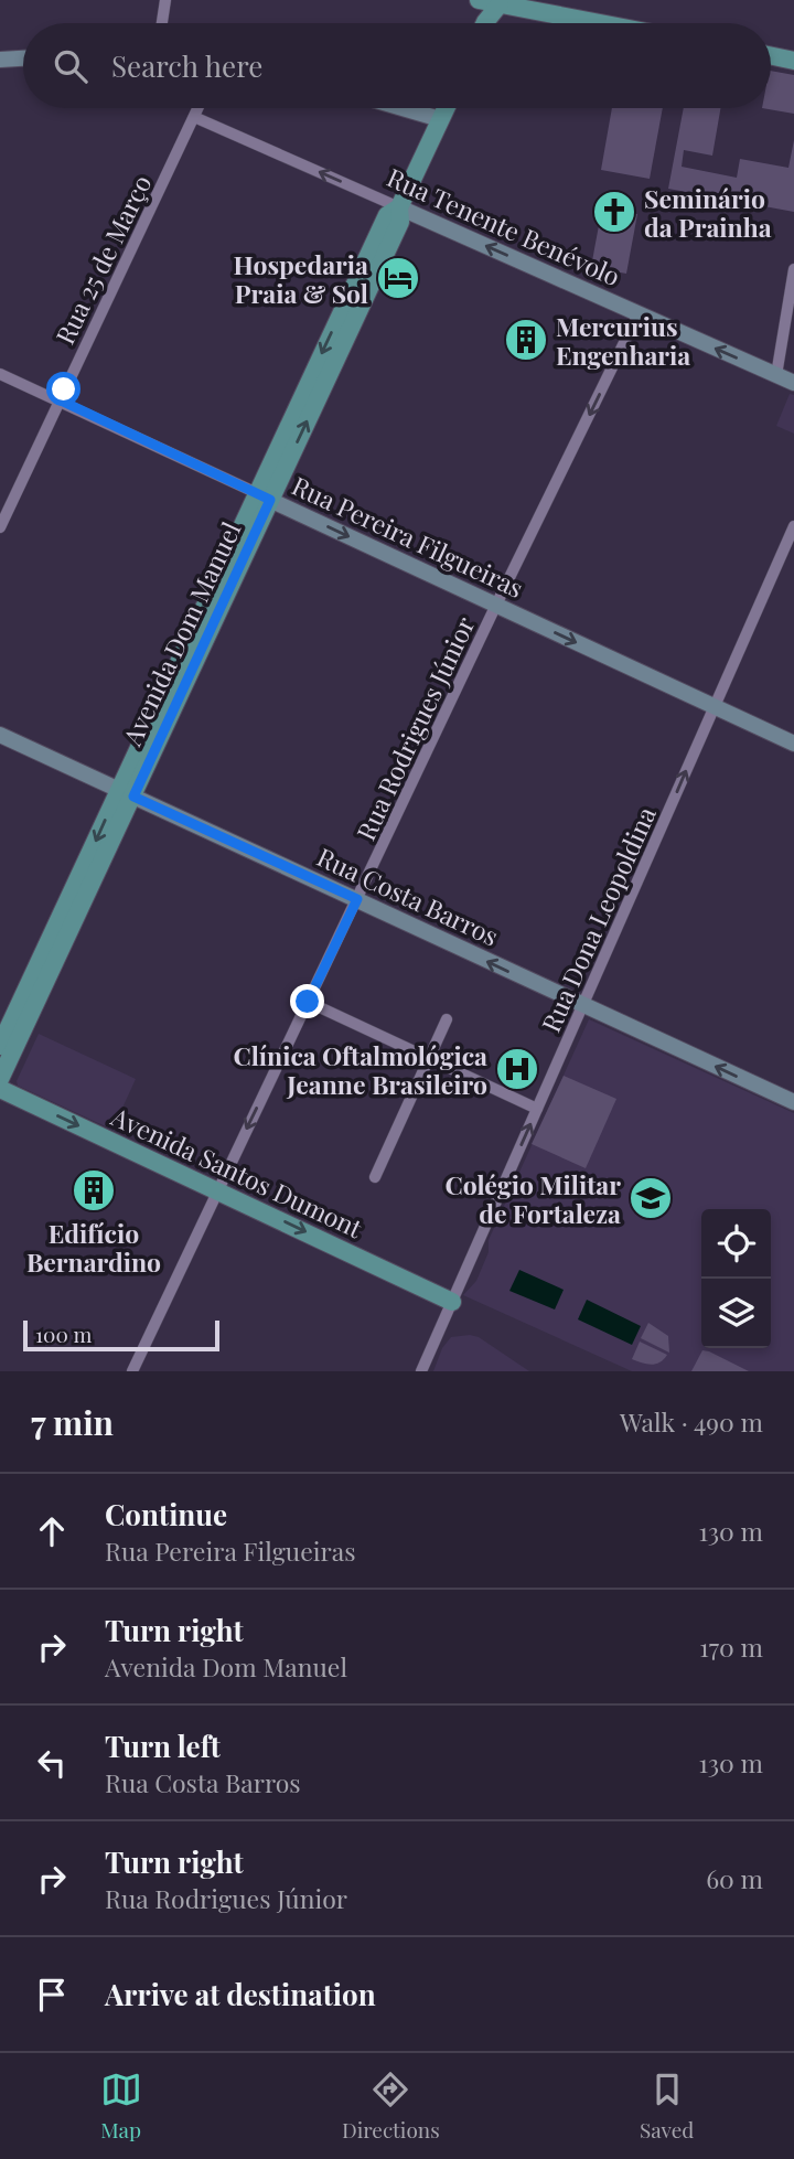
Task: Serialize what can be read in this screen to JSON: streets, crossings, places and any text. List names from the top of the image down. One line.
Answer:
{"streets":{"main road":["Avenida Dom Manuel","Avenida Santos Dumont"],"street":["Rua Tenente Benévolo","Rua 25 de Março","Rua Pereira Filgueiras","Rua Rodrigues Júnior","Rua Costa Barros","Rua Dona Leopoldina"]},"crossings":[["Rua Tenente Benévolo","Rua 25 de Março"],["Rua Tenente Benévolo","Avenida Dom Manuel"],["Rua Tenente Benévolo","Rua Rodrigues Júnior"],["Rua 25 de Março","Rua Pereira Filgueiras"],["Rua Pereira Filgueiras","Avenida Dom Manuel"],["Rua Pereira Filgueiras","Rua Rodrigues Júnior"],["Rua Pereira Filgueiras","Rua Dona Leopoldina"],["Avenida Dom Manuel","Rua Costa Barros"],["Rua Rodrigues Júnior","Rua Costa Barros"],["Rua Rodrigues Júnior","Avenida Santos Dumont"],["Rua Costa Barros","Rua Dona Leopoldina"],["Rua Dona Leopoldina","Avenida Santos Dumont"]],"one_way":["Rua Tenente Benévolo","Rua Pereira Filgueiras","Rua Rodrigues Júnior","Rua Dona Leopoldina","Avenida Santos Dumont"],"places":{"church":["Seminário da Prainha"],"hotel":["Hospedaria Praia & Sol"],"building":["Mercurius Engenharia","Edifício Bernardino"],"hospital":["Clínica Oftalmológica Jeanne Brasileiro"],"school or university":["Colégio Militar de Fortaleza"]},"scale_bar":"100 m","page":{"search":"Search here","scale":"100 m","heading":["7 min","Walk · 490 m"],"list":[["Continue","Rua Pereira Filgueiras","130 m"],["Turn right","Avenida Dom Manuel","170 m"],["Turn left","Rua Costa Barros","130 m"],["Turn right","Rua Rodrigues Júnior","60 m"],"Arrive at destination"],"nav":["Map","Directions","Saved"]}}
